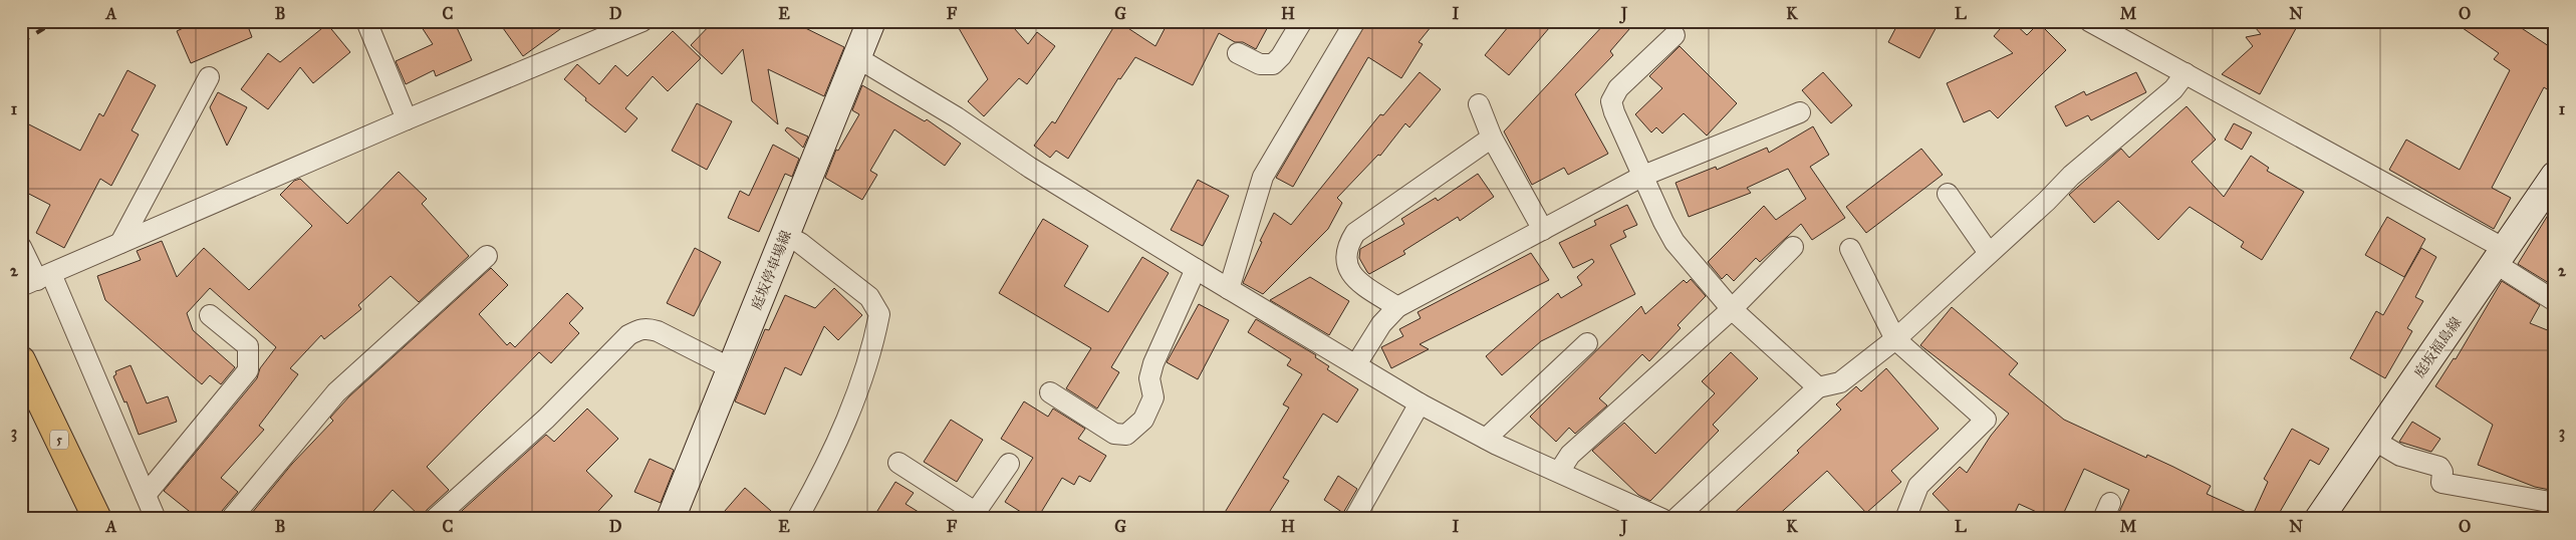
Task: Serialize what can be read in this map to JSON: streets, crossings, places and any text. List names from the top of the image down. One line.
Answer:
{"streets":{"main road":["庭坂停車場線","庭坂福島線","5"]},"grid":{"columns":["A","B","C","D","E","F","G","H","I","J","K","L","M","N","O"],"rows":["1","2","3"]}}
